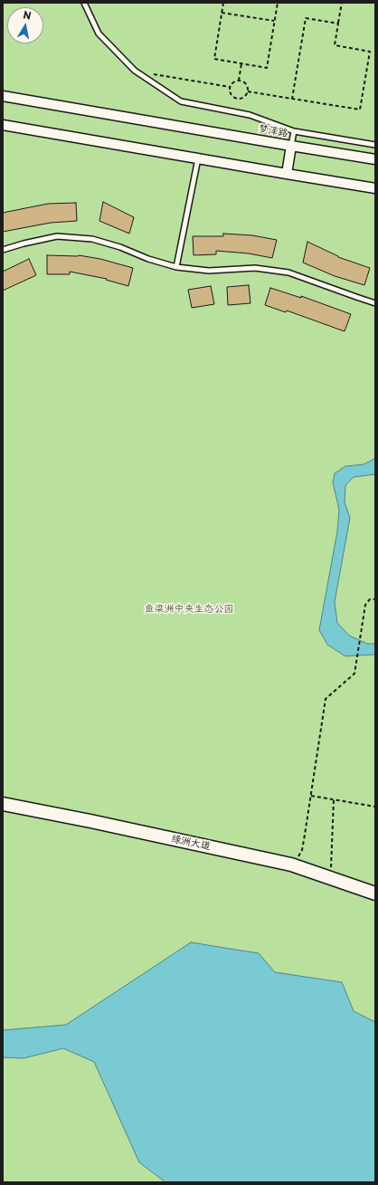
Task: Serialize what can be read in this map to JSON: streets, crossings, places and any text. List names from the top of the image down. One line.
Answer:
{"streets":{"main road":["绿洲大道"],"street":["梦泽路"]},"parks":["鱼梁洲中央生态公园"],"north":"top"}
